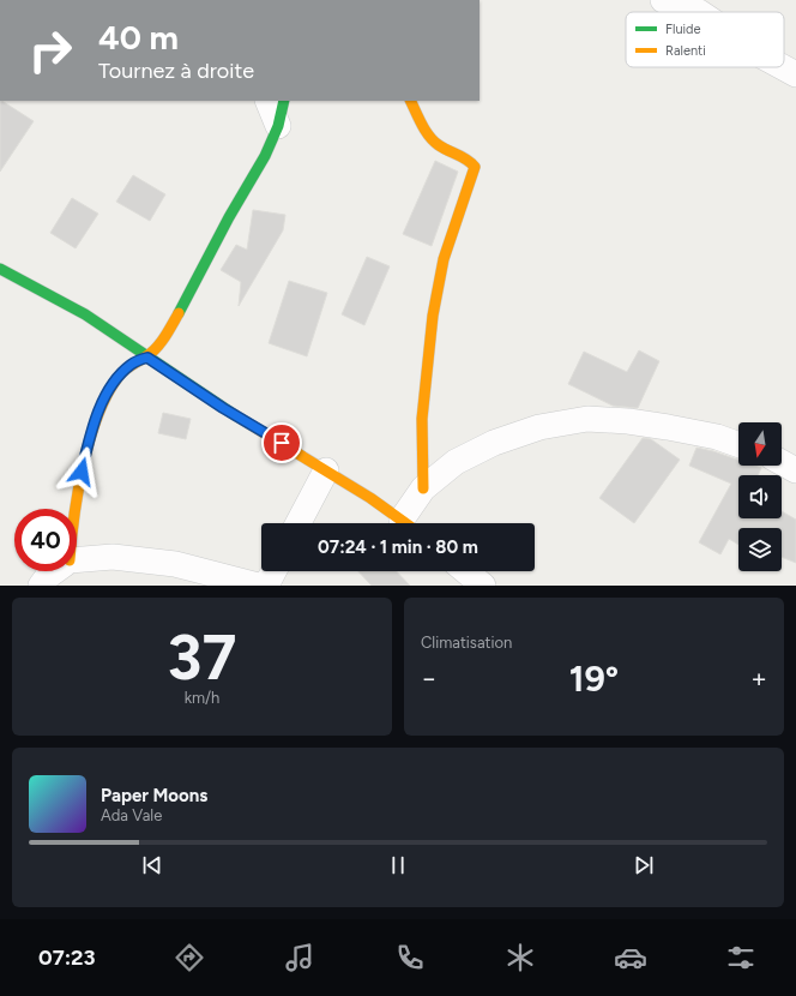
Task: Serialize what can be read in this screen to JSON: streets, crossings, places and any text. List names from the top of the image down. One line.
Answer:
{"legend":["Fluide","Ralenti"],"north":"bottom","page":{"turn":["40 m","Tournez à droite"],"limit":"40","trip":"07:24 · 1 min · 80 m","tile":[["37","km/h"],"Climatisation"],"heat":["−","19°","+"],"song":["Paper Moons","Ada Vale"],"tabs":"07:23"}}
